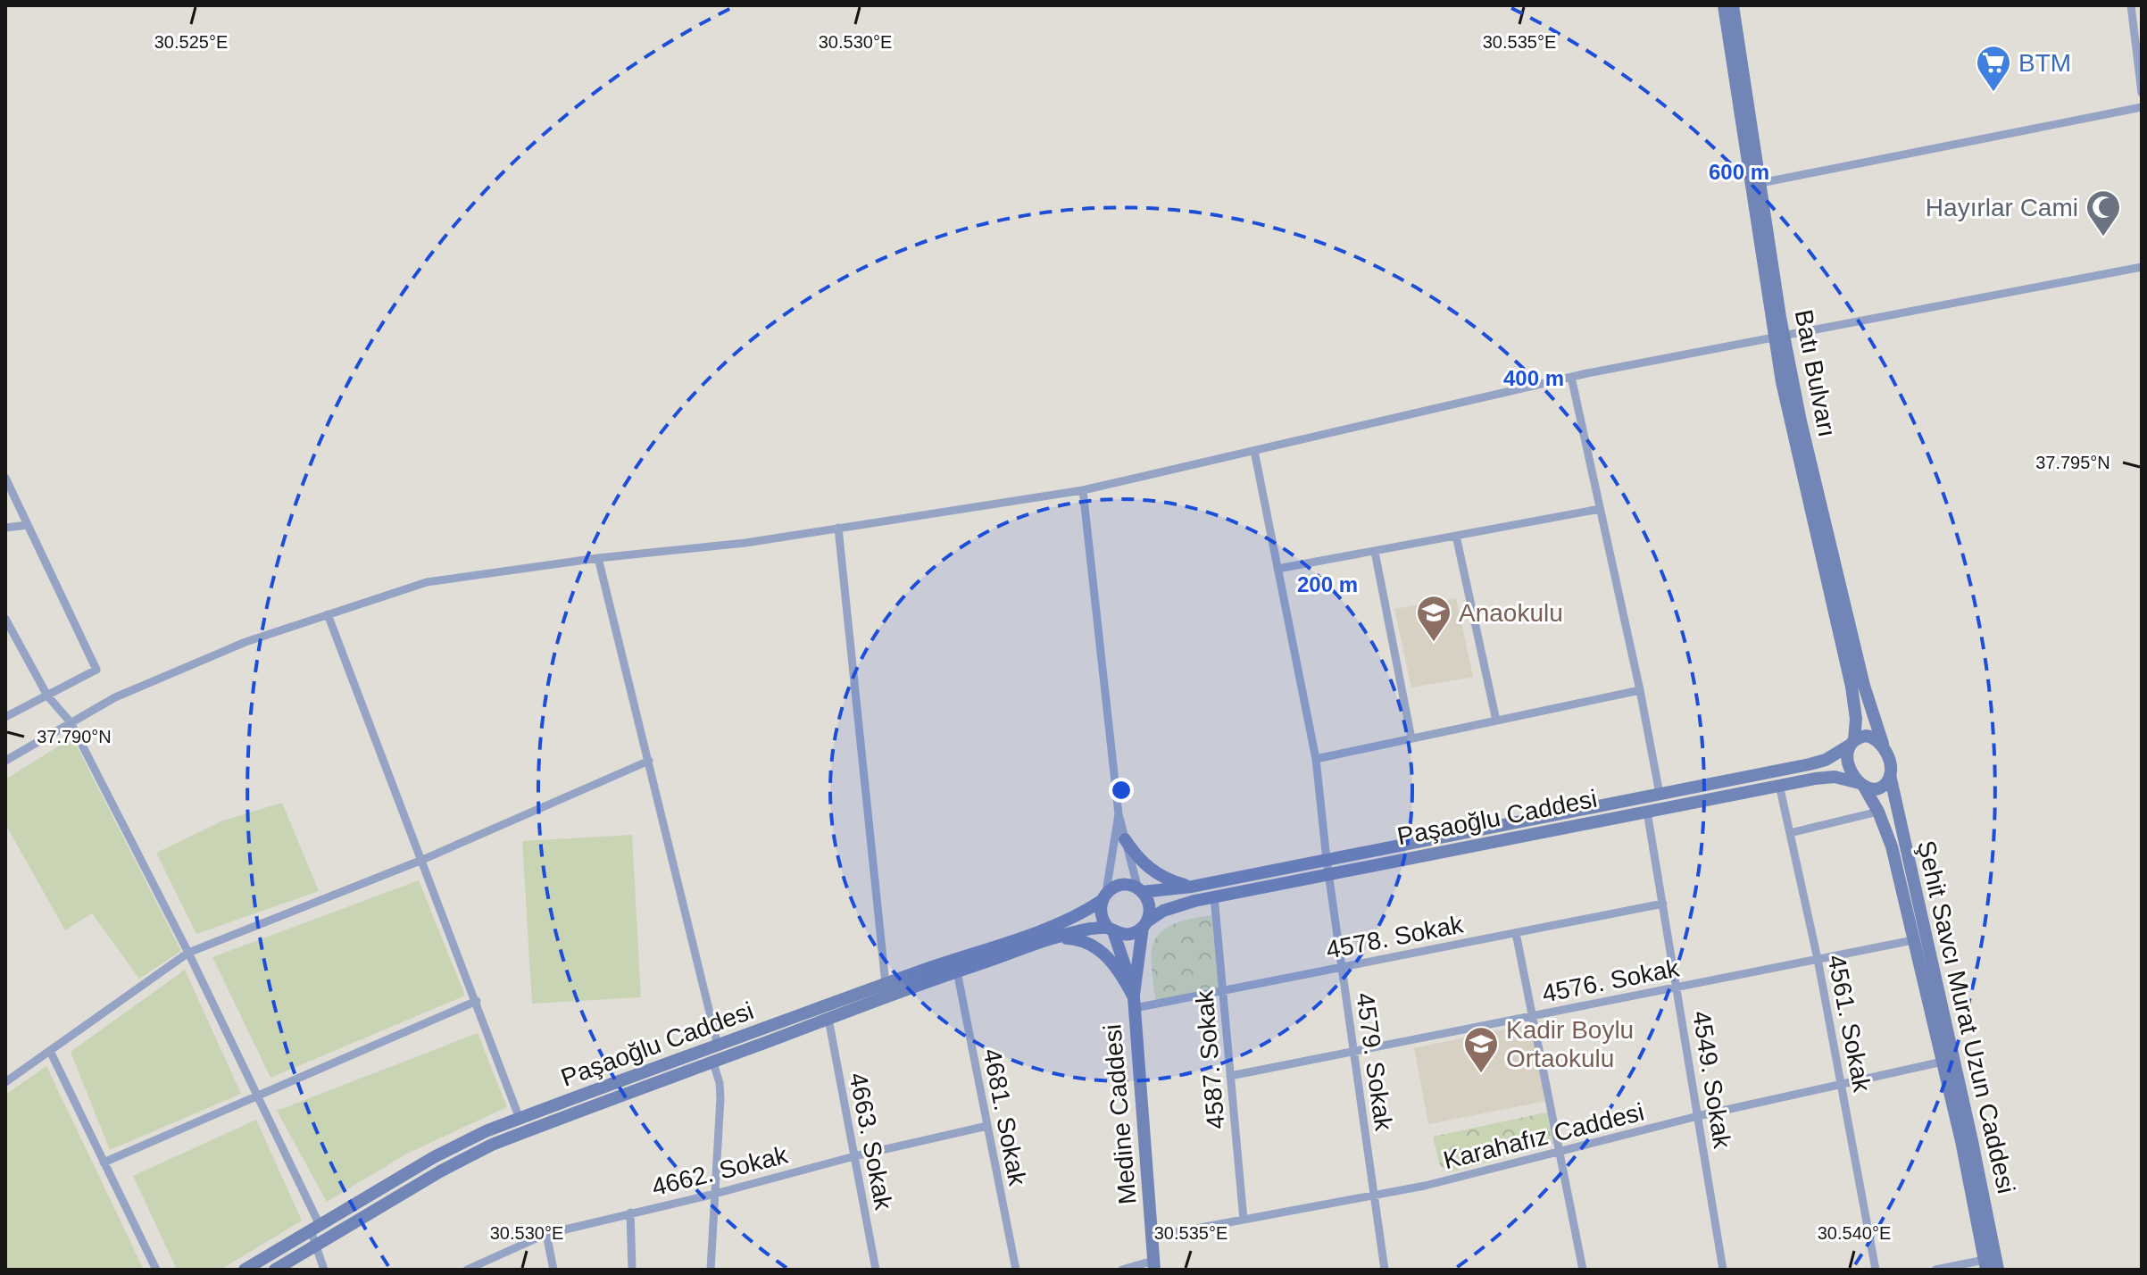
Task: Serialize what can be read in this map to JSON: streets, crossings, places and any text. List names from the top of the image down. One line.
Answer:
{"streets":{"street":["Batı Bulvarı","Paşaoğlu Caddesi","4578. Sokak","4576. Sokak","Şehit Savcı Murat Uzun Caddesi","4561. Sokak","4587. Sokak","4579. Sokak","4549. Sokak","Medine Caddesi","4681. Sokak","Karahafız Caddesi","4663. Sokak","4662. Sokak"]},"crossings":[["Batı Bulvarı","Paşaoğlu Caddesi"],["Batı Bulvarı","Şehit Savcı Murat Uzun Caddesi"],["Paşaoğlu Caddesi","Şehit Savcı Murat Uzun Caddesi"],["Paşaoğlu Caddesi","4561. Sokak"],["Paşaoğlu Caddesi","4587. Sokak"],["Paşaoğlu Caddesi","4579. Sokak"],["Paşaoğlu Caddesi","4549. Sokak"],["Paşaoğlu Caddesi","Medine Caddesi"],["Paşaoğlu Caddesi","4681. Sokak"],["Paşaoğlu Caddesi","4663. Sokak"],["4578. Sokak","4587. Sokak"],["4578. Sokak","4579. Sokak"],["4578. Sokak","4549. Sokak"],["4578. Sokak","Medine Caddesi"],["4576. Sokak","Şehit Savcı Murat Uzun Caddesi"],["4576. Sokak","4561. Sokak"],["4576. Sokak","4587. Sokak"],["4576. Sokak","4579. Sokak"],["4576. Sokak","4549. Sokak"],["Şehit Savcı Murat Uzun Caddesi","Karahafız Caddesi"],["4561. Sokak","Karahafız Caddesi"],["4587. Sokak","Karahafız Caddesi"],["4579. Sokak","Karahafız Caddesi"],["4549. Sokak","Karahafız Caddesi"],["Medine Caddesi","Karahafız Caddesi"],["4681. Sokak","4662. Sokak"],["4663. Sokak","4662. Sokak"]],"places":{"supermarket":["BTM"],"mosque":["Hayırlar Cami"],"school or university":["Anaokulu","Kadir Boylu Ortaokulu"]},"coordinates":["30.525°E","30.530°E","30.535°E","37.795°N","37.790°N","30.540°E"],"rings":["600 m","400 m","200 m"]}
